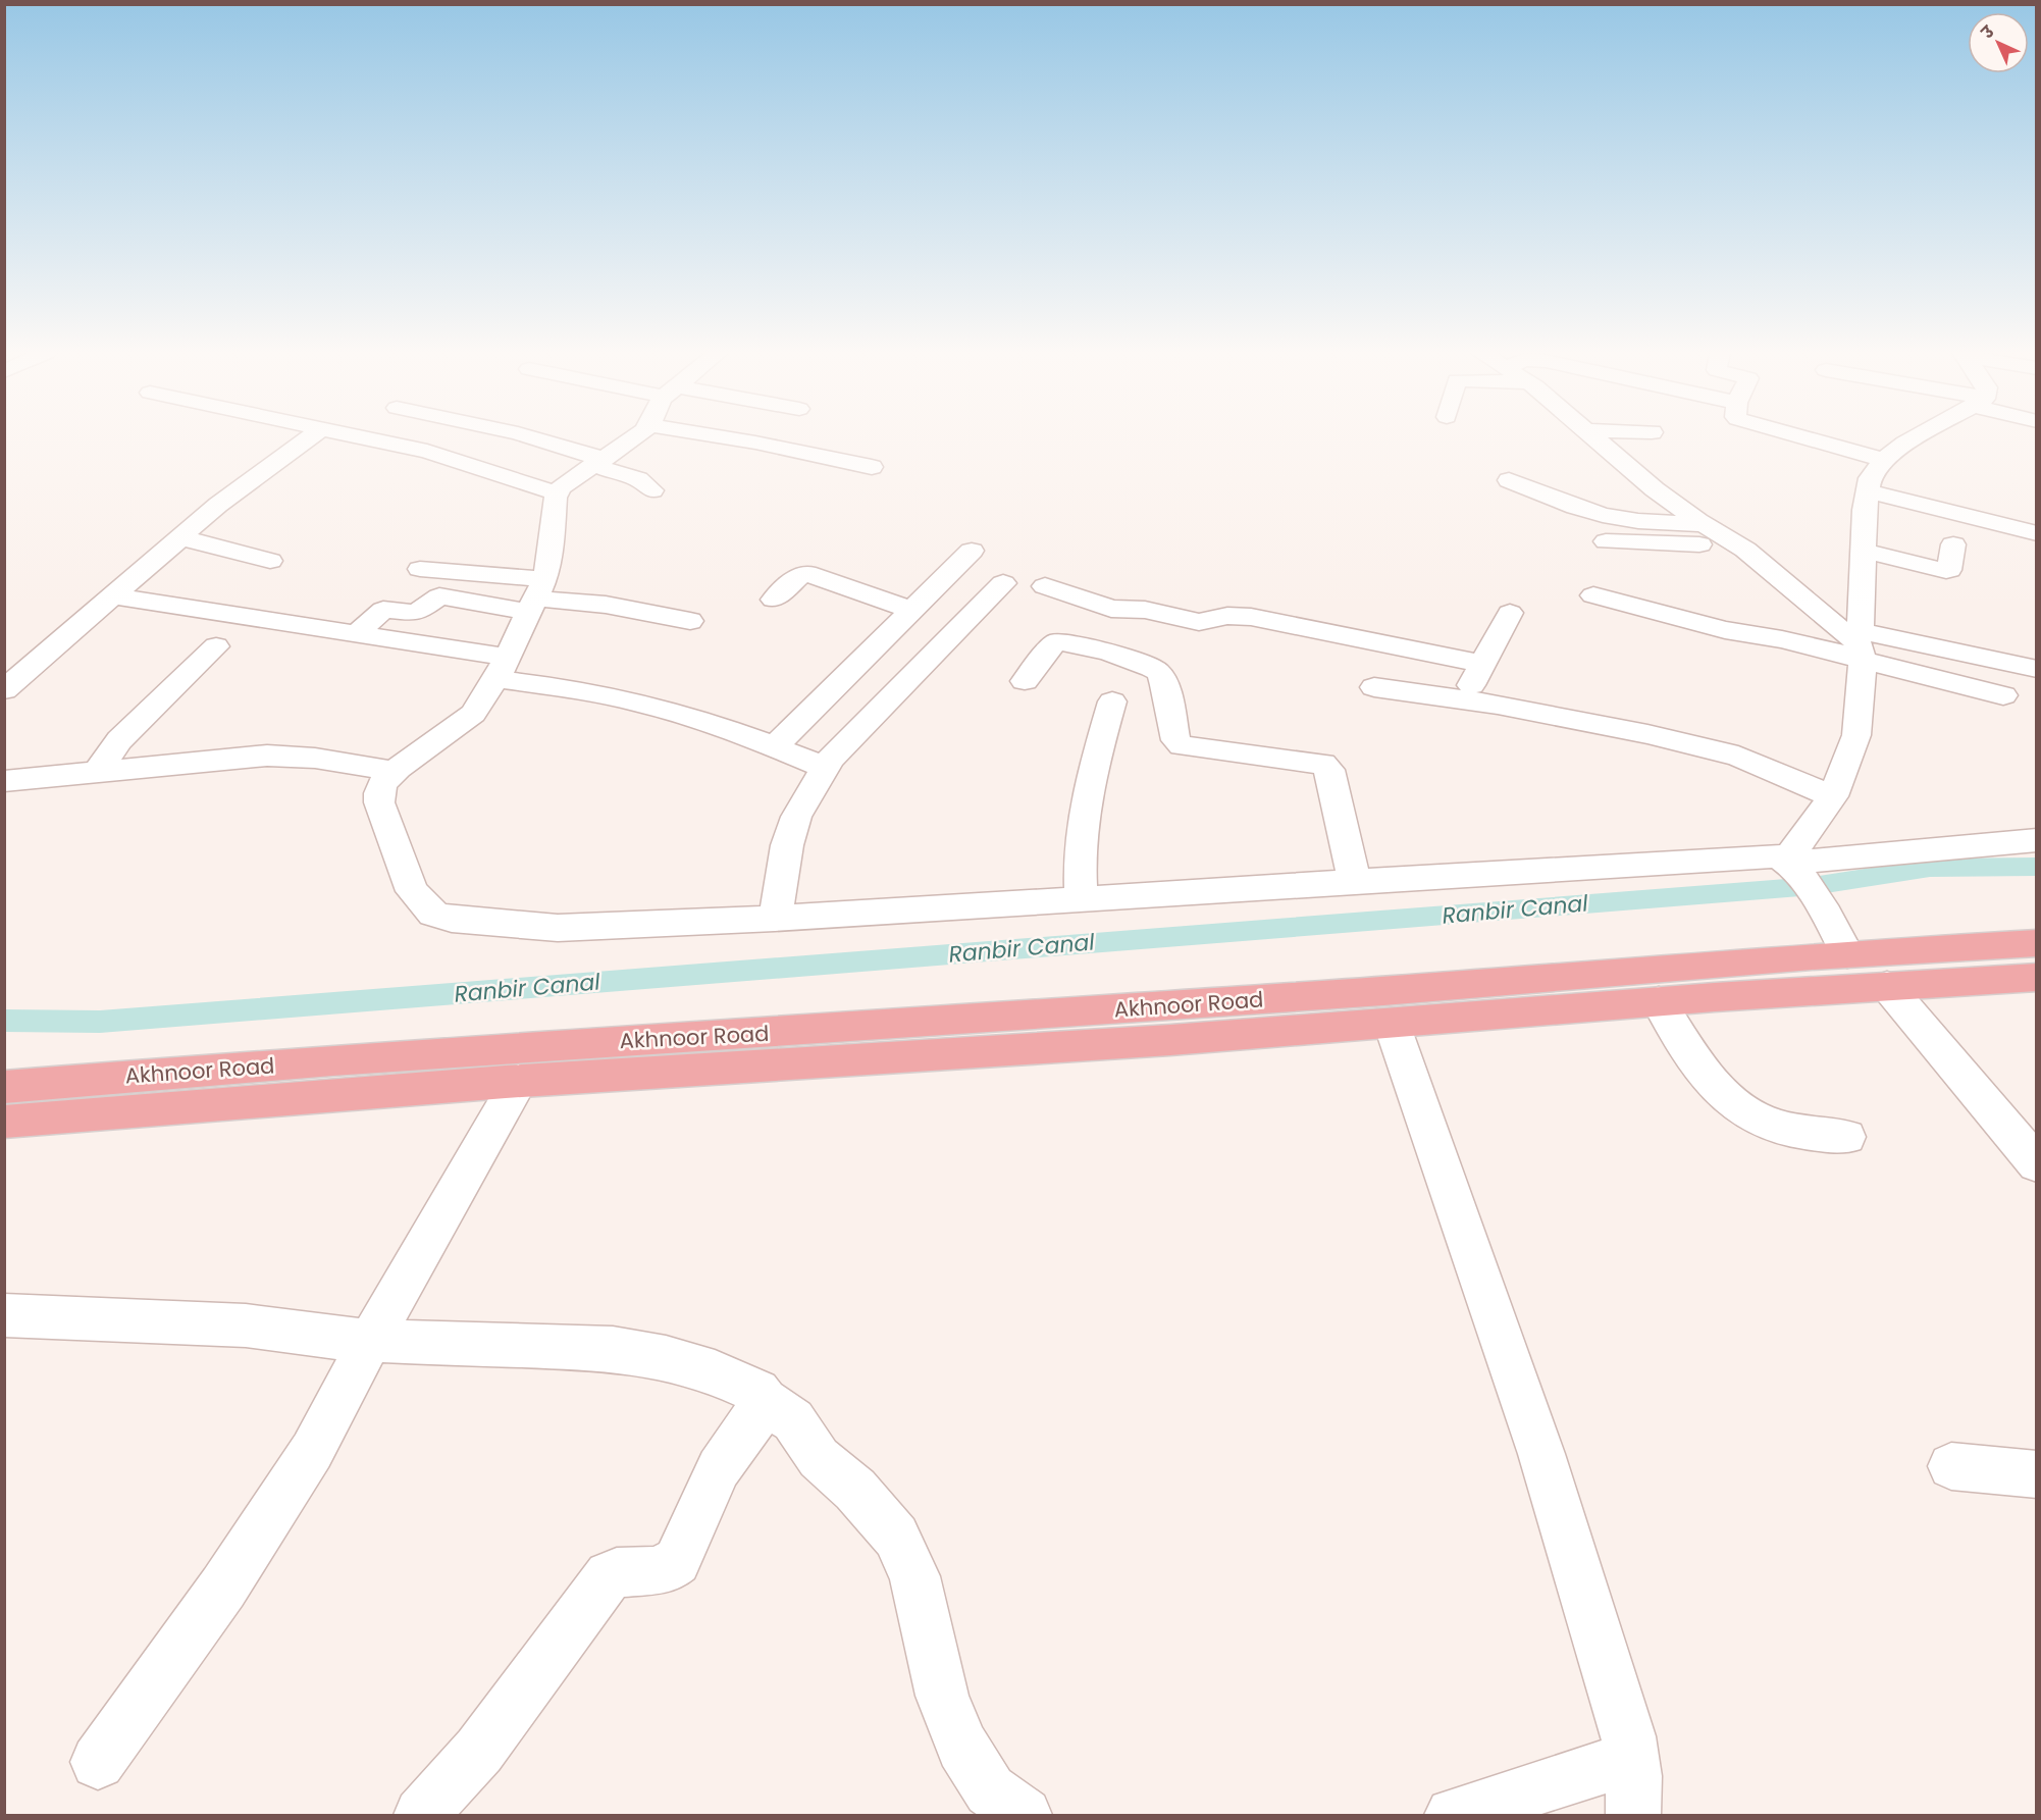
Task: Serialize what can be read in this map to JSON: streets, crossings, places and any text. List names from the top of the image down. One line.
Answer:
{"streets":{"highway":["Akhnoor Road"]},"water":["Ranbir Canal"],"north":"top left"}
